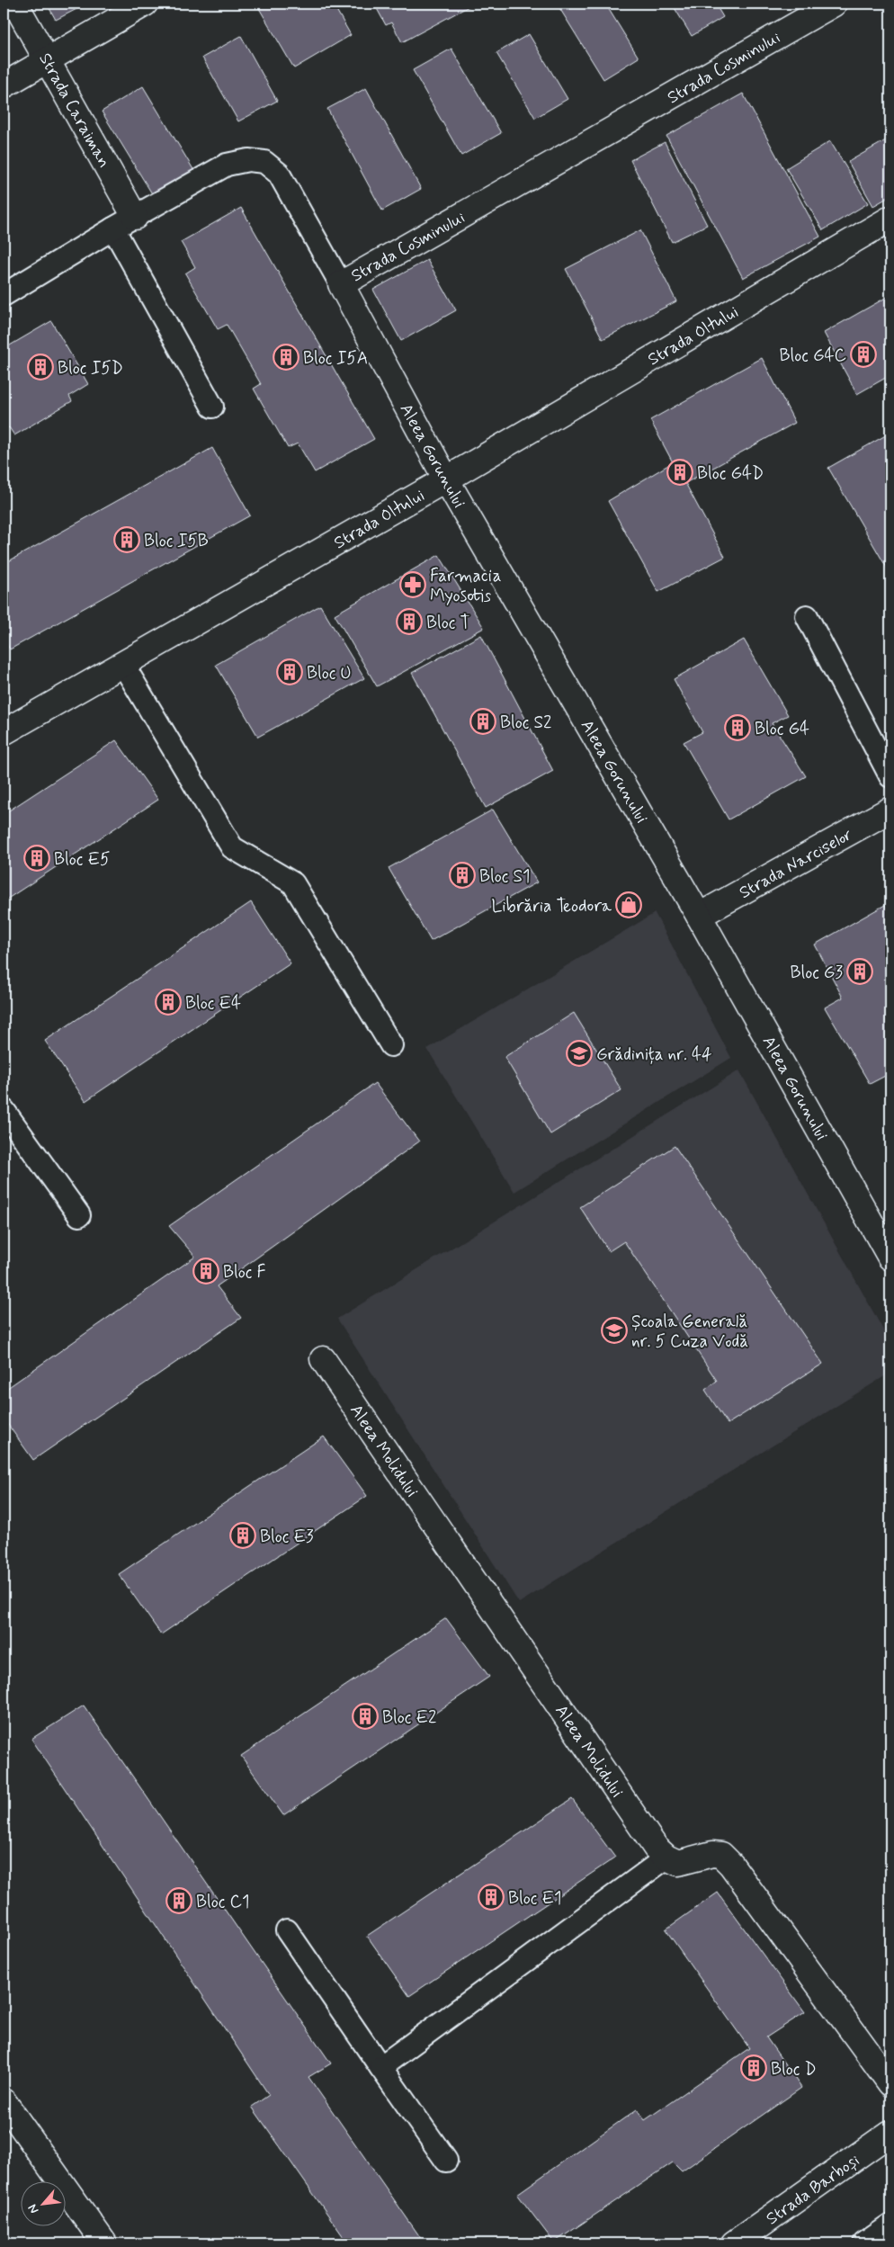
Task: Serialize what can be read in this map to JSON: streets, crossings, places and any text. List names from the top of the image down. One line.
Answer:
{"streets":{"street":["Strada Cosminului","Strada Caraiman","Strada Oltului","Aleea Gorunului","Strada Narciselor","Aleea Molidului","Strada Barboși"]},"crossings":[["Strada Cosminului","Strada Caraiman"],["Strada Cosminului","Aleea Gorunului"],["Strada Oltului","Aleea Gorunului"],["Aleea Gorunului","Strada Narciselor"]],"places":{"building":["Bloc G4C","Bloc I5A","Bloc I5D","Bloc G4D","Bloc I5B","Bloc T","Bloc U","Bloc S2","Bloc G4","Bloc E5","Bloc S1","Bloc G3","Bloc E4","Bloc F","Bloc E3","Bloc E2","Bloc E1","Bloc C1","Bloc D"],"pharmacy":["Farmacia Myosotis"],"shop":["Librăria Teodora"],"school or university":["Grădinița nr. 44","Școala Generală nr. 5 Cuza Vodă"]},"north":"bottom left"}
